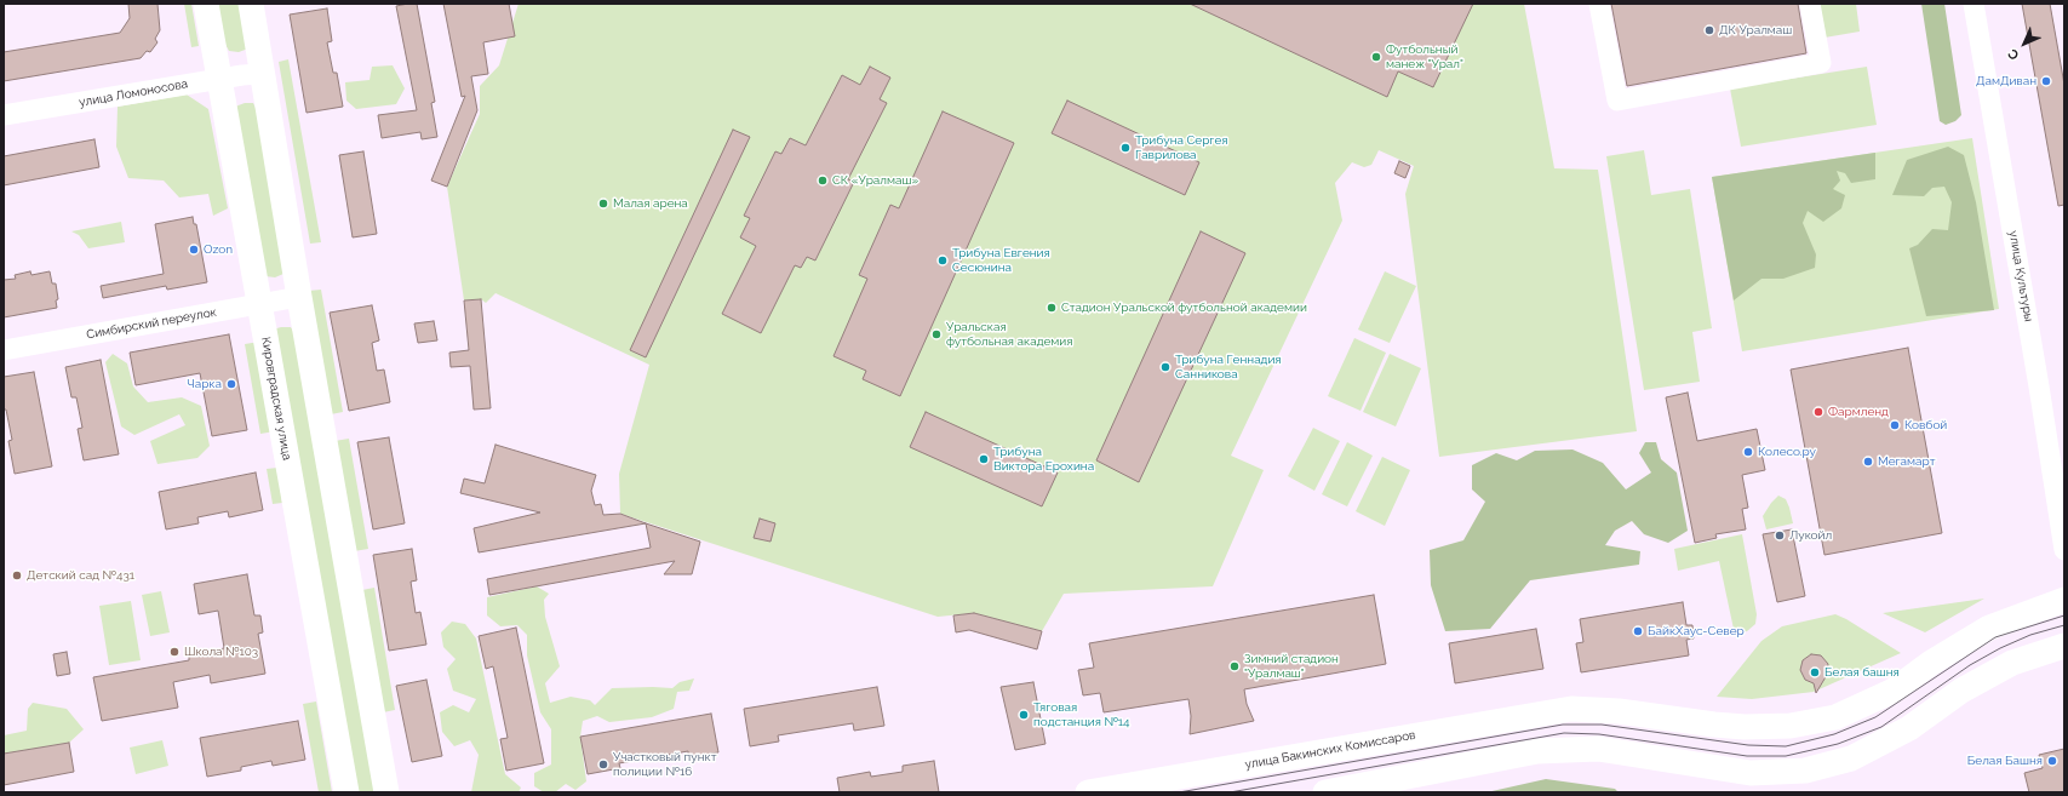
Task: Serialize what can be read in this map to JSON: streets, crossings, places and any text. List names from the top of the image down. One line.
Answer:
{"streets":{"main road":["Кировградская улица","улица Бакинских Комиссаров"],"street":["улица Ломоносова","улица Культуры","Симбирский переулок"]},"crossings":[["улица Ломоносова","Кировградская улица"],["Симбирский переулок","Кировградская улица"]],"places":["ДК Уралмаш","Футбольный манеж \"Урал\"","ДамДиван","Трибуна Сергея Гаврилова","СК «Уралмаш»","Малая арена","Ozon","Трибуна Евгения Сесюнина","Стадион Уральской футбольной академии","Уральская футбольная академия","Трибуна Геннадия Санникова","Чарка","Фармленд","Ковбой","Колесо.ру","Трибуна Виктора Ерохина","Мегамарт","Лукойл","Детский сад №431","БайкХаус-Север","Школа №103","Зимний стадион \"Уралмаш\"","Белая башня","Тяговая подстанция №14","Белая Башня","Участковый пункт полиции №16"],"north":"bottom left"}
